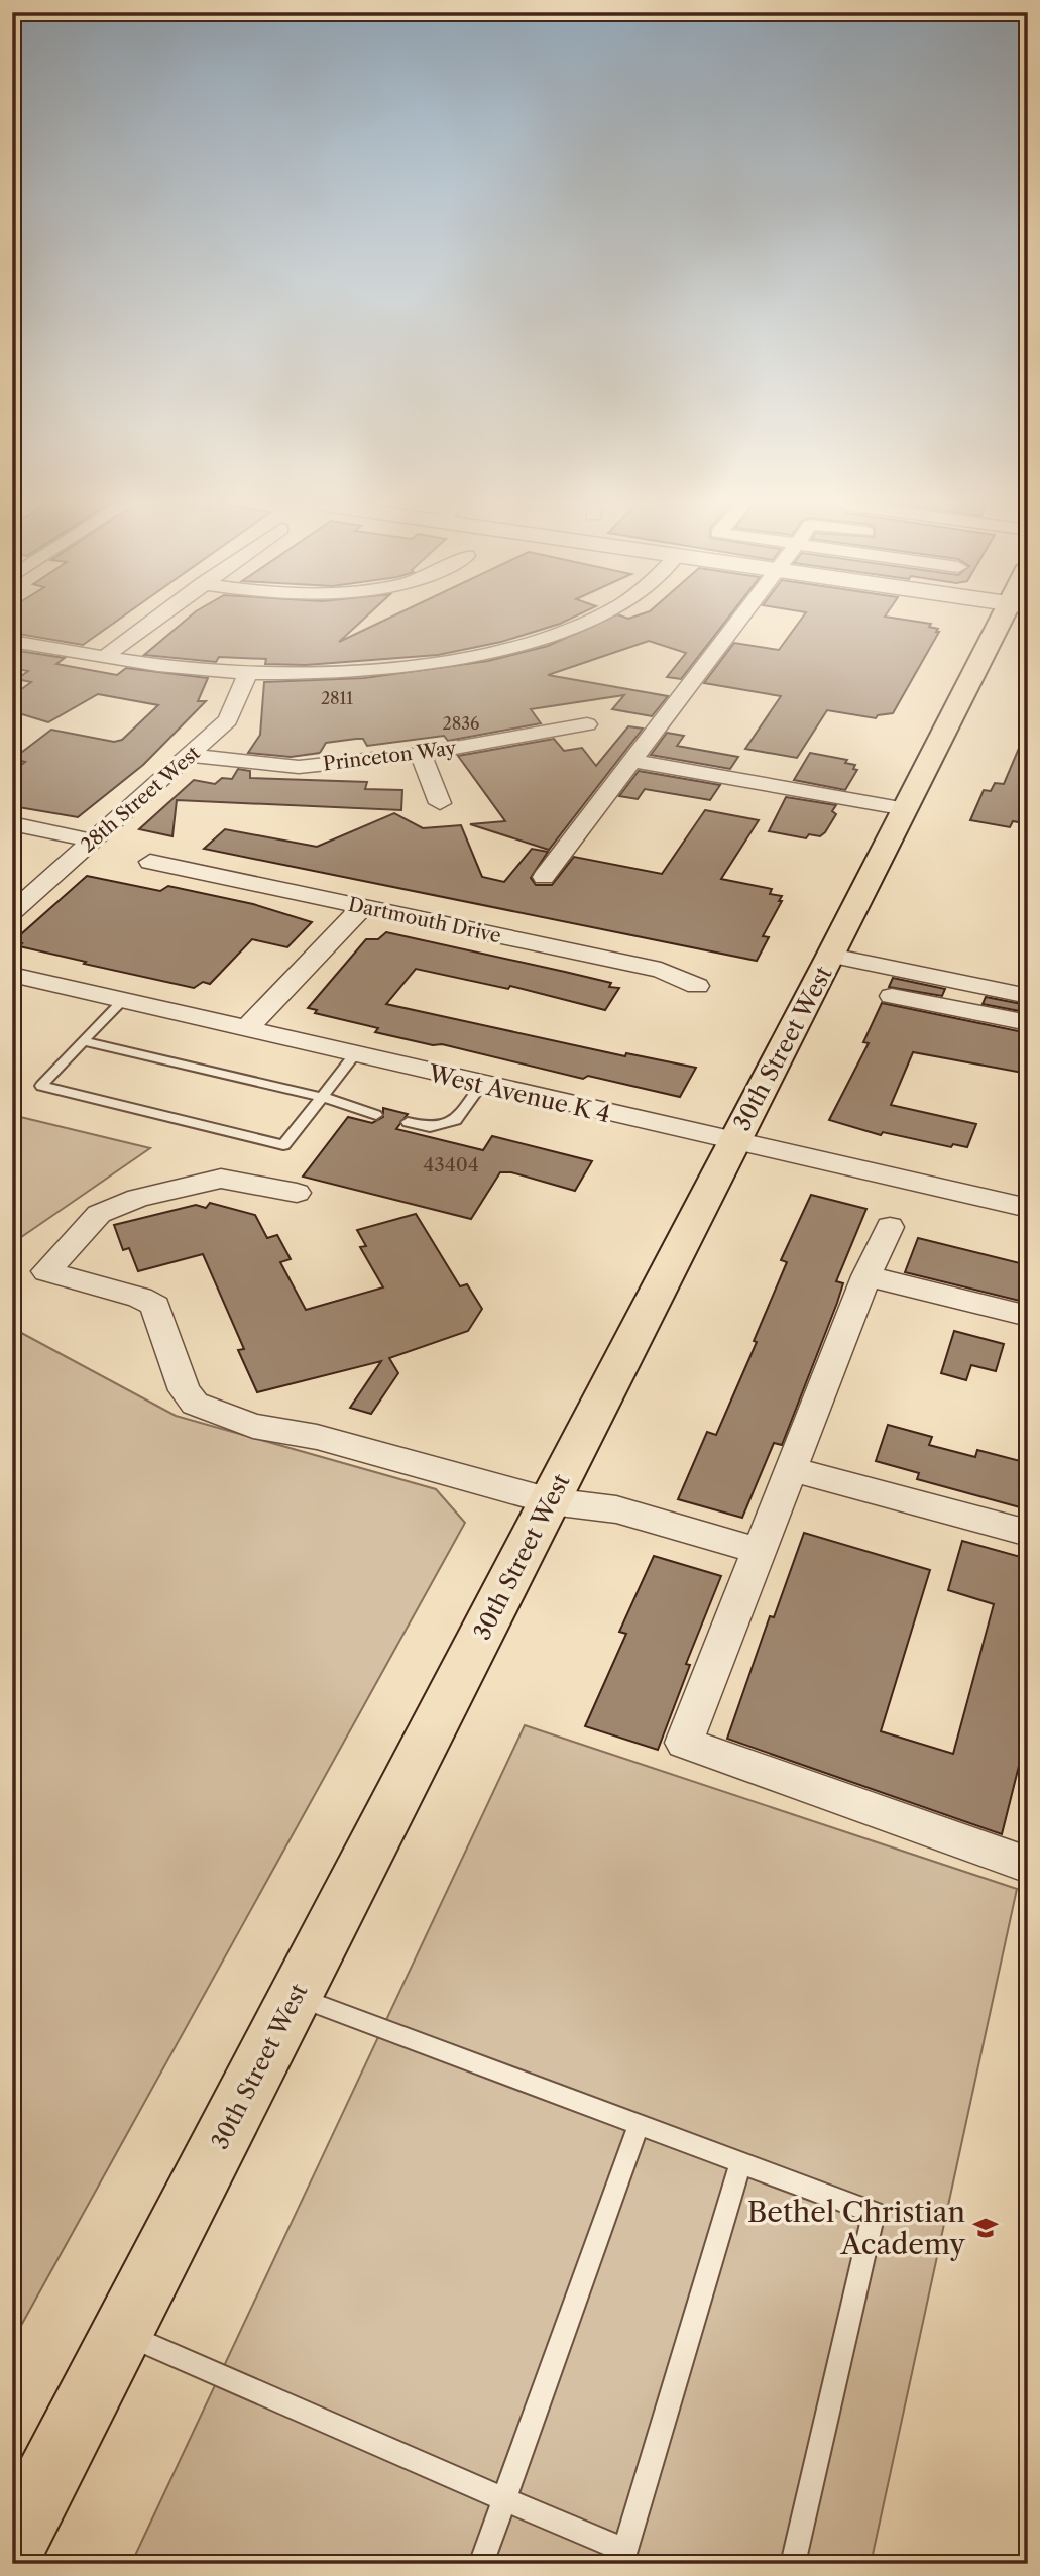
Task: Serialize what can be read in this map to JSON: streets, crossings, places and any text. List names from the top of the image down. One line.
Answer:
{"streets":{"main road":["30th Street West"],"street":["Princeton Way","28th Street West","Dartmouth Drive","West Avenue K 4"]},"crossings":[["Princeton Way","28th Street West"],["30th Street West","West Avenue K 4"]],"places":{"school or university":["Bethel Christian Academy"]},"house_numbers":["2811","2836","43404"]}
